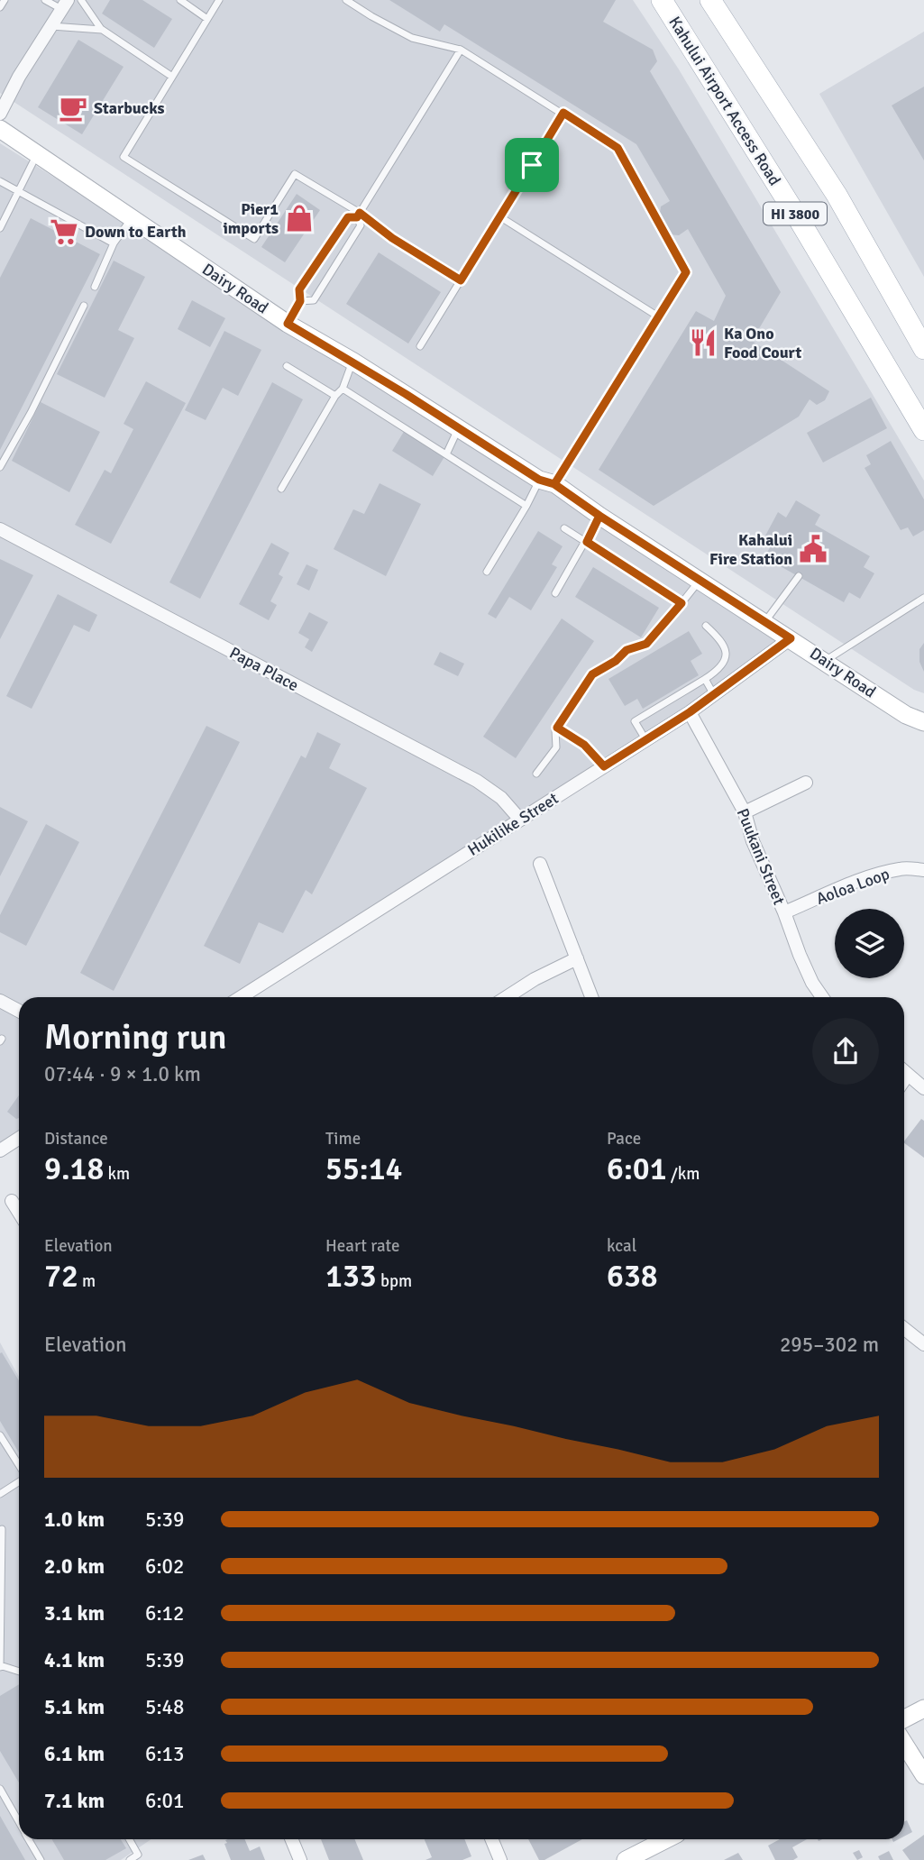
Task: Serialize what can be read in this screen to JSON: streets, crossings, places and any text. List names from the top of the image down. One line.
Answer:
{"streets":{"main road":["Kahului Airport Access Road","HI 3800","Dairy Road"],"street":["Papa Place","Hukilike Street","Puukani Street","Aoloa Loop"]},"crossings":[["Dairy Road","Hukilike Street"],["Papa Place","Hukilike Street"],["Hukilike Street","Puukani Street"],["Puukani Street","Aoloa Loop"]],"places":{"cafe":["Starbucks"],"shop":["Pier1 imports"],"supermarket":["Down to Earth"],"restaurant":["Ka Ono Food Court"],"public building":["Kahalui Fire Station"]},"page":{"heading":["Morning run","07:44 · 9 × 1.0 km"],"stats":[["Distance","9.18 km"],["Time","55:14"],["Pace","6:01 /km"],["Elevation","72 m"],["Heart rate","133 bpm"],["kcal","638"]],"chart":["Elevation","295–302 m"],"list":[{"name":"1.0 km","note":"5:39"},{"name":"2.0 km","note":"6:02"},{"name":"3.1 km","note":"6:12"},{"name":"4.1 km","note":"5:39"},{"name":"5.1 km","note":"5:48"},{"name":"6.1 km","note":"6:13"},{"name":"7.1 km","note":"6:01"}]}}
